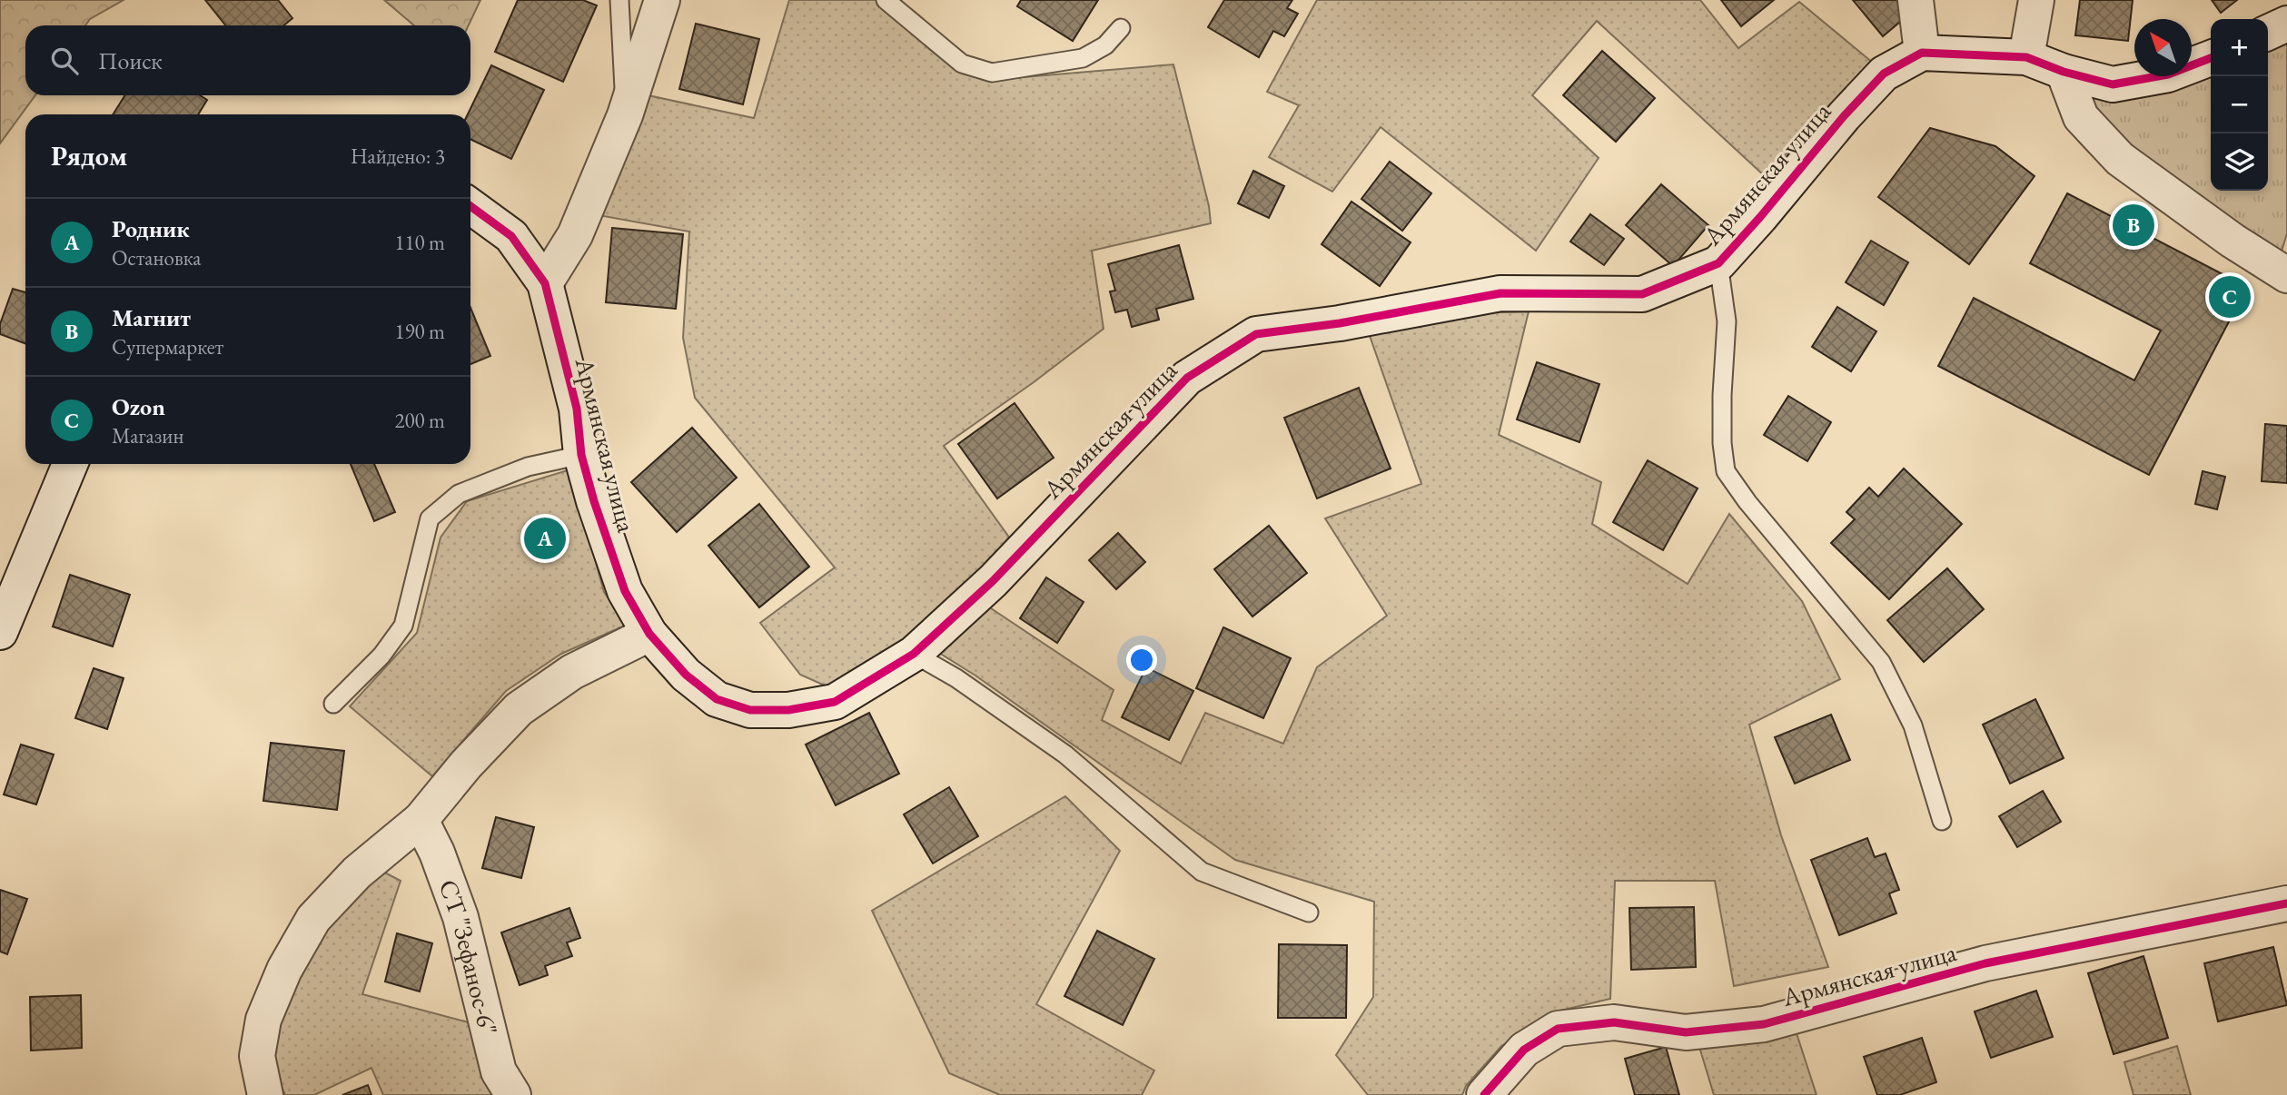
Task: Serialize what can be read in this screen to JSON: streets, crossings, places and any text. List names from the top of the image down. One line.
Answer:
{"streets":{"street":["Армянская улица","СТ \"Зефанос-6\""]},"north":"top left","page":{"map_buttons":["+","−"],"search":"Поиск","heading":["Рядом","Найдено: 3"],"list":[{"mark":"A","name":"Родник","note":"Остановка","value":"110 m"},{"mark":"B","name":"Магнит","note":"Супермаркет","value":"190 m"},{"mark":"C","name":"Ozon","note":"Магазин","value":"200 m"}],"pins":["B","C","A"]}}
